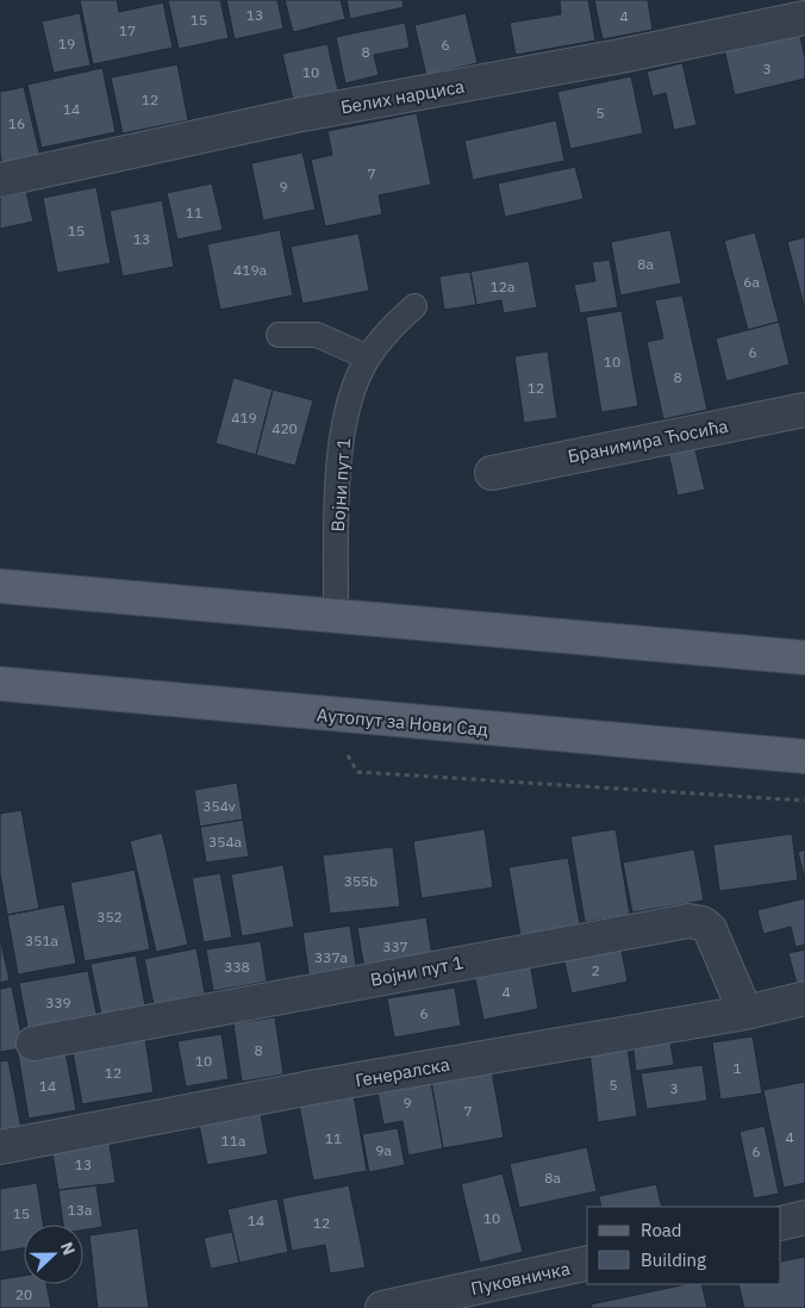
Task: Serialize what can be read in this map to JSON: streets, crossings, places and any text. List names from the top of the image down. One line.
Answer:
{"streets":{"main road":["Аутопут за Нови Сад"],"street":["Белих нарциса","Бранимира Ћосића","Војни пут 1","Генералска","Пуковничка"]},"crossings":[["Војни пут 1","Генералска"]],"house_numbers":["13","4","15","17","19","6","8","3","10","12","14","5","16","7","9","11","15","13","8a","419a","6a","12a","6","10","8","12","419","420","354v","354a","355b","352","351a","337","337a","338","2","4","339","6","8","10","1","12","5","14","3","9","7","4","11","11a","9a","6","13","8a","13a","15","10","14","12","20"],"legend":["Road","Building"],"north":"right"}
